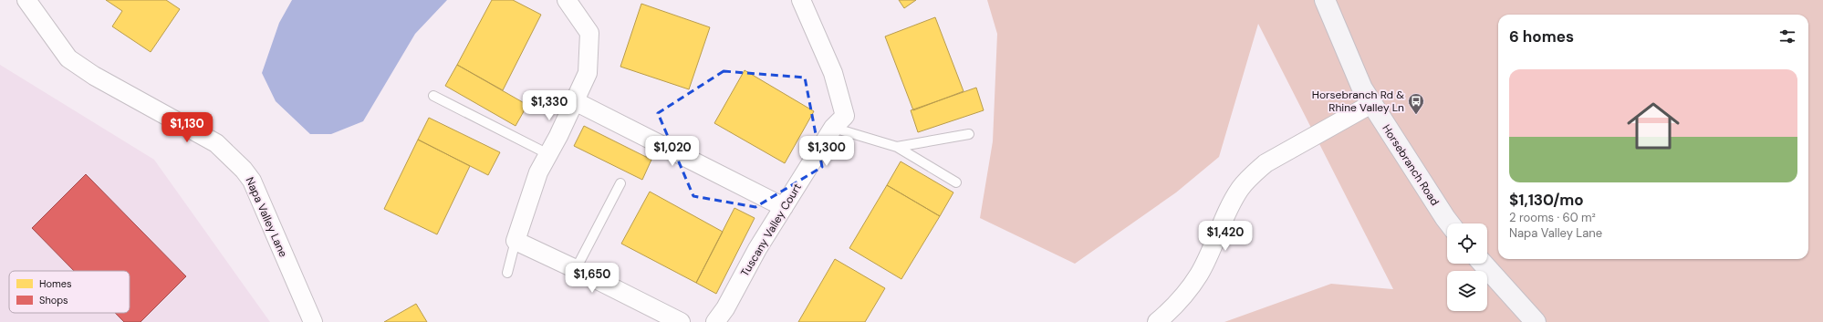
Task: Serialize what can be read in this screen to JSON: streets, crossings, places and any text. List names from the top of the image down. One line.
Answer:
{"streets":{"street":["Horsebranch Road","Napa Valley Lane","Tuscany Valley Court"]},"places":{"bus stop":["Horsebranch Rd & Rhine Valley Ln"]},"legend":["Homes","Shops"],"page":{"heading":"6 homes","list":[{"name":"$1,130/mo","note":"2 rooms · 60 m² · Napa Valley Lane"}],"price":["$1,330","$1,130","$1,020","$1,300","$1,420","$1,650"]}}
